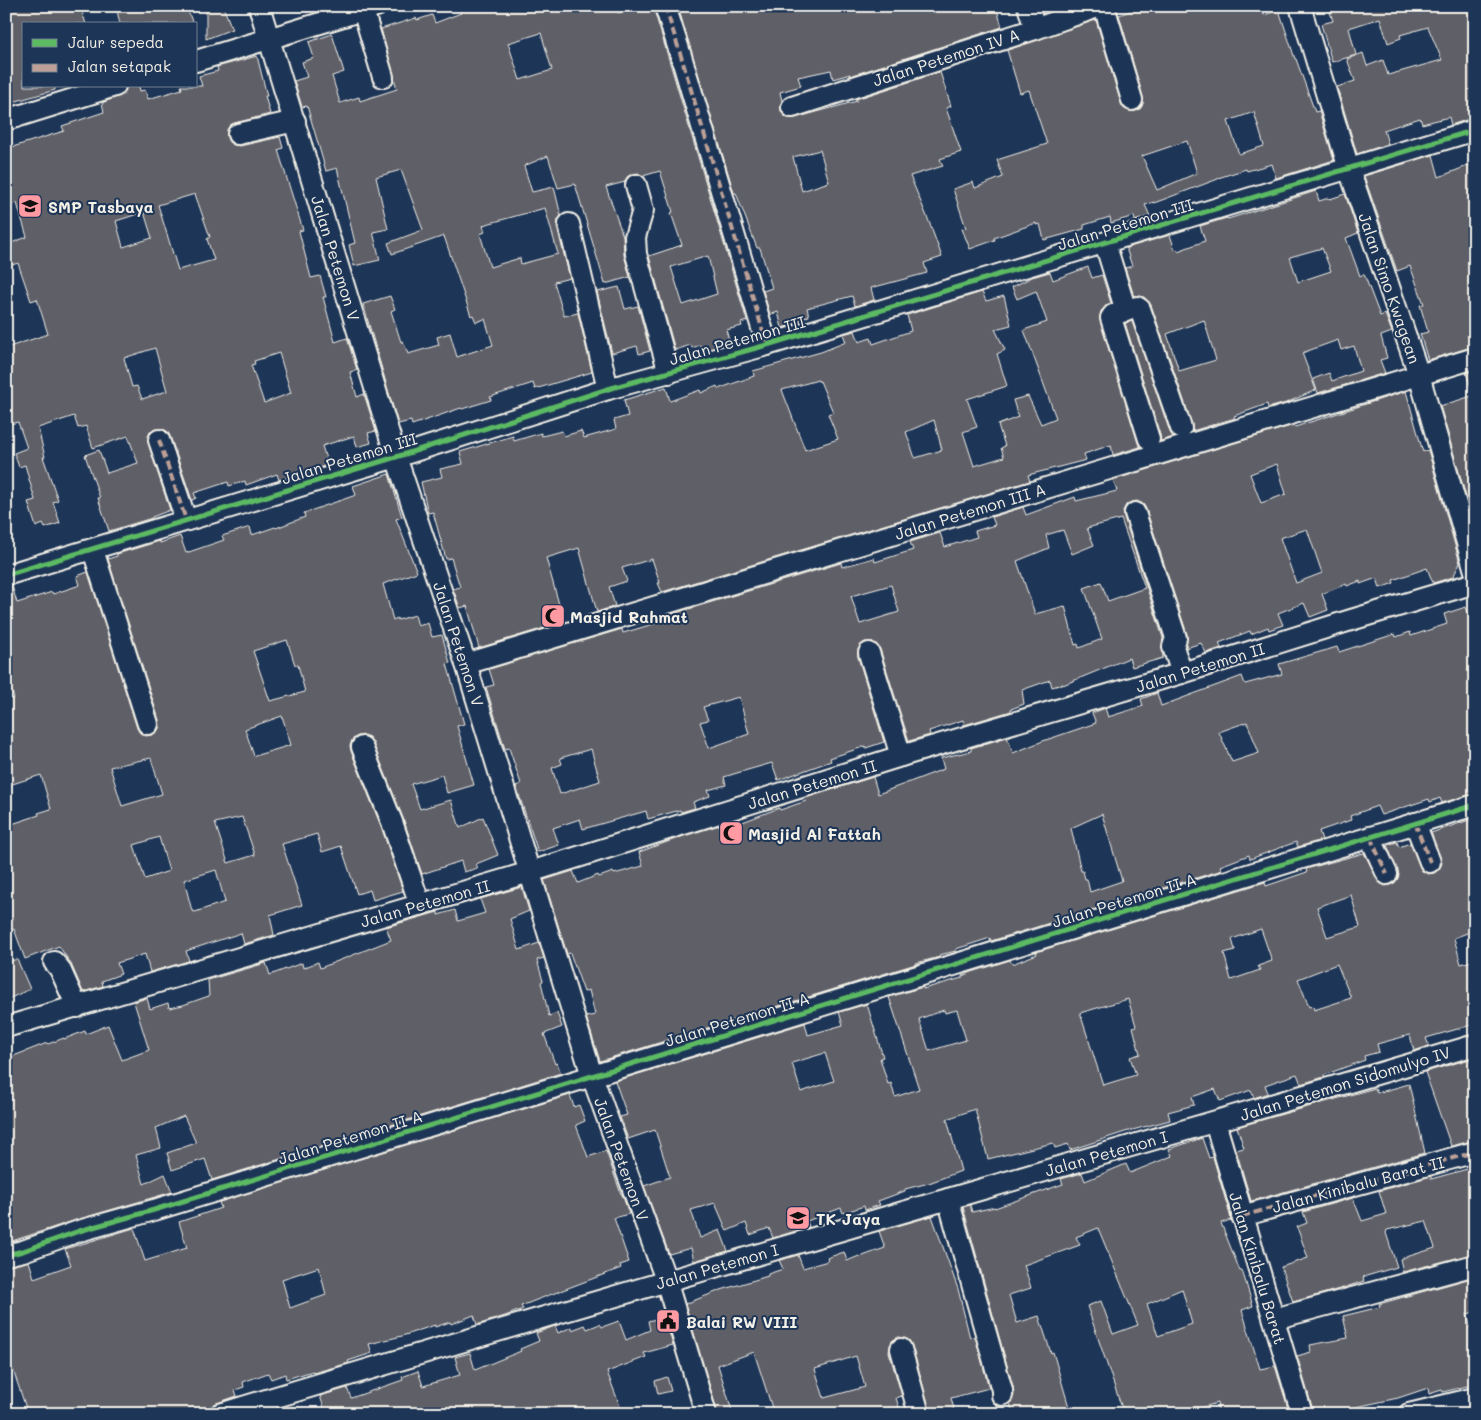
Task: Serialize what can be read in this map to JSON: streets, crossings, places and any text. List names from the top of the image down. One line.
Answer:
{"streets":{"street":["Jalan Petemon IV A","Jalan Petemon III","Jalan Petemon V","Jalan Simo Kwagean","Jalan Petemon III A","Jalan Petemon II","Jalan Petemon II A","Jalan Petemon Sidomulyo IV","Jalan Petemon I","Jalan Kinibalu Barat II","Jalan Kinibalu Barat"]},"crossings":[["Jalan Petemon III","Jalan Petemon V"],["Jalan Petemon III","Jalan Simo Kwagean"],["Jalan Petemon V","Jalan Petemon III A"],["Jalan Petemon V","Jalan Petemon II"],["Jalan Petemon V","Jalan Petemon II A"],["Jalan Petemon V","Jalan Petemon I"],["Jalan Simo Kwagean","Jalan Petemon III A"],["Jalan Petemon Sidomulyo IV","Jalan Petemon I"],["Jalan Petemon Sidomulyo IV","Jalan Kinibalu Barat"],["Jalan Petemon I","Jalan Kinibalu Barat"],["Jalan Kinibalu Barat II","Jalan Kinibalu Barat"]],"places":{"school or university":["SMP Tasbaya","TK Jaya"],"mosque":["Masjid Rahmat","Masjid Al Fattah"],"public building":["Balai RW VIII"]},"legend":["Jalur sepeda","Jalan setapak"]}
